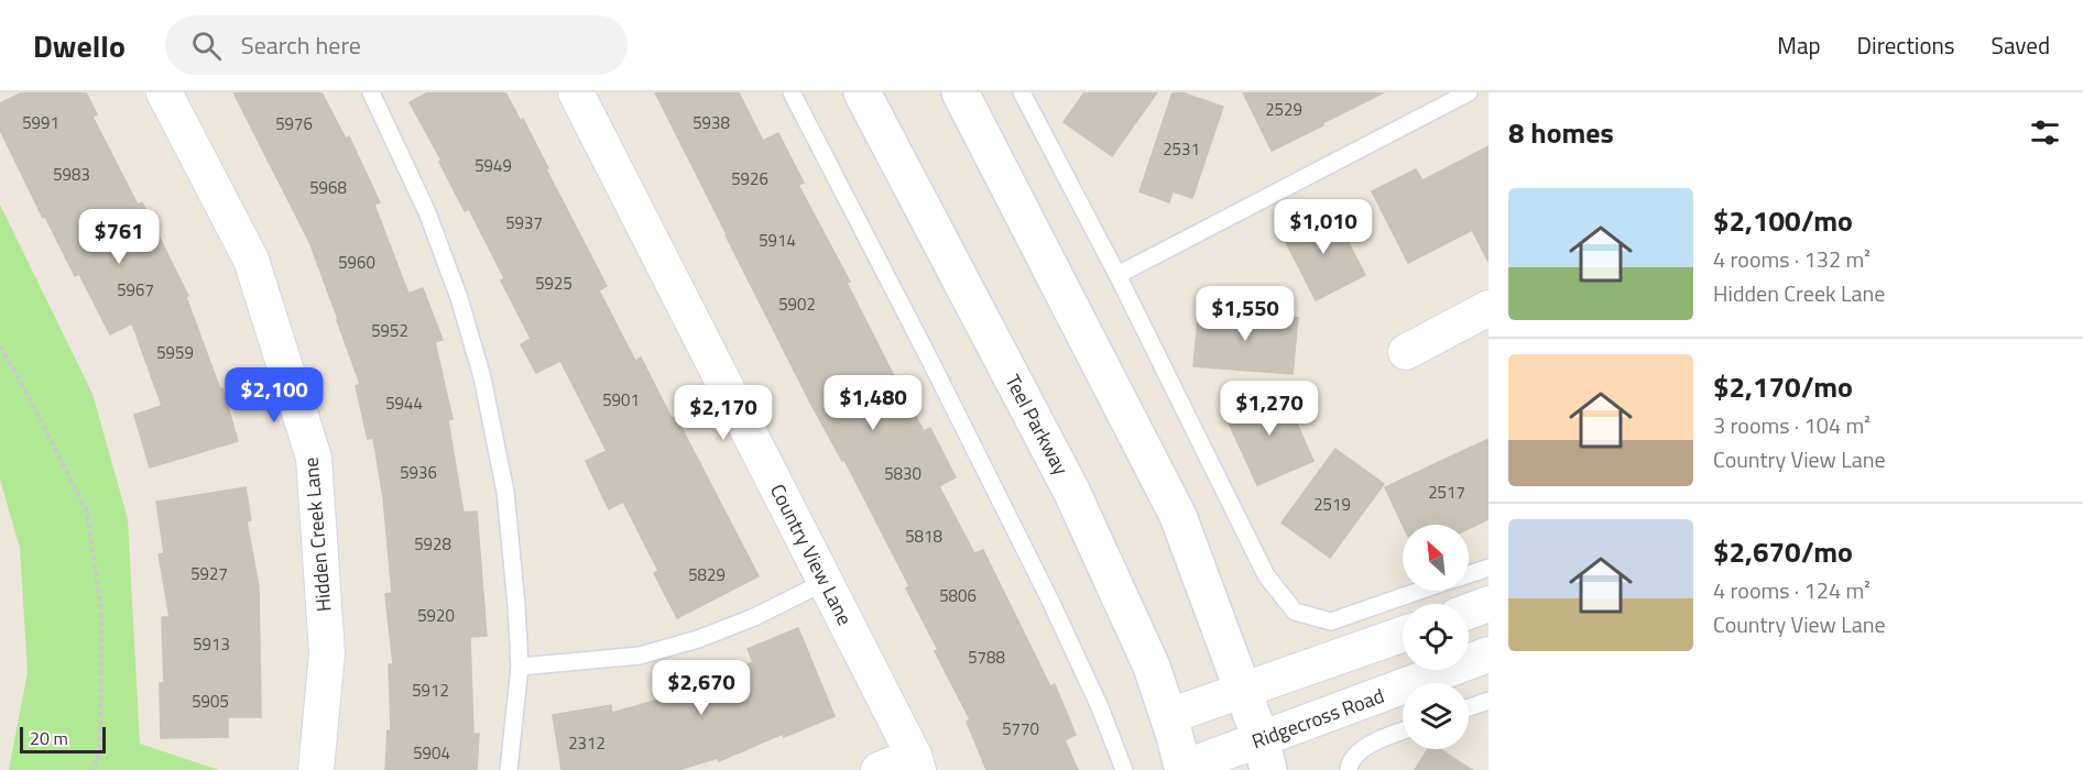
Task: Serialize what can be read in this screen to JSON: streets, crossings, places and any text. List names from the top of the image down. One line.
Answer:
{"streets":{"main road":["Teel Parkway"],"street":["Hidden Creek Lane","Country View Lane","Ridgecross Road"]},"crossings":[["Teel Parkway","Ridgecross Road"]],"house_numbers":["2529","5991","5938","5976","2531","5949","5983","5926","5968","5937","5914","5960","5925","5967","5902","5952","5959","5901","5944","5936","5830","2517","2519","5818","5928","5927","5829","5806","5920","5913","5788","5912","5905","5770","2312","5904"],"scale_bar":"20 m","north":"top left","page":{"header":"Dwello","search":"Search here","nav":["Map","Directions","Saved"],"heading":"8 homes","list":[{"name":"$2,100/mo","note":"4 rooms · 132 m² · Hidden Creek Lane"},{"name":"$2,170/mo","note":"3 rooms · 104 m² · Country View Lane"},{"name":"$2,670/mo","note":"4 rooms · 124 m² · Country View Lane"}],"price":["$1,010","$761","$1,550","$2,100","$1,480","$1,270","$2,170","$2,670"],"scale":"20 m"}}
